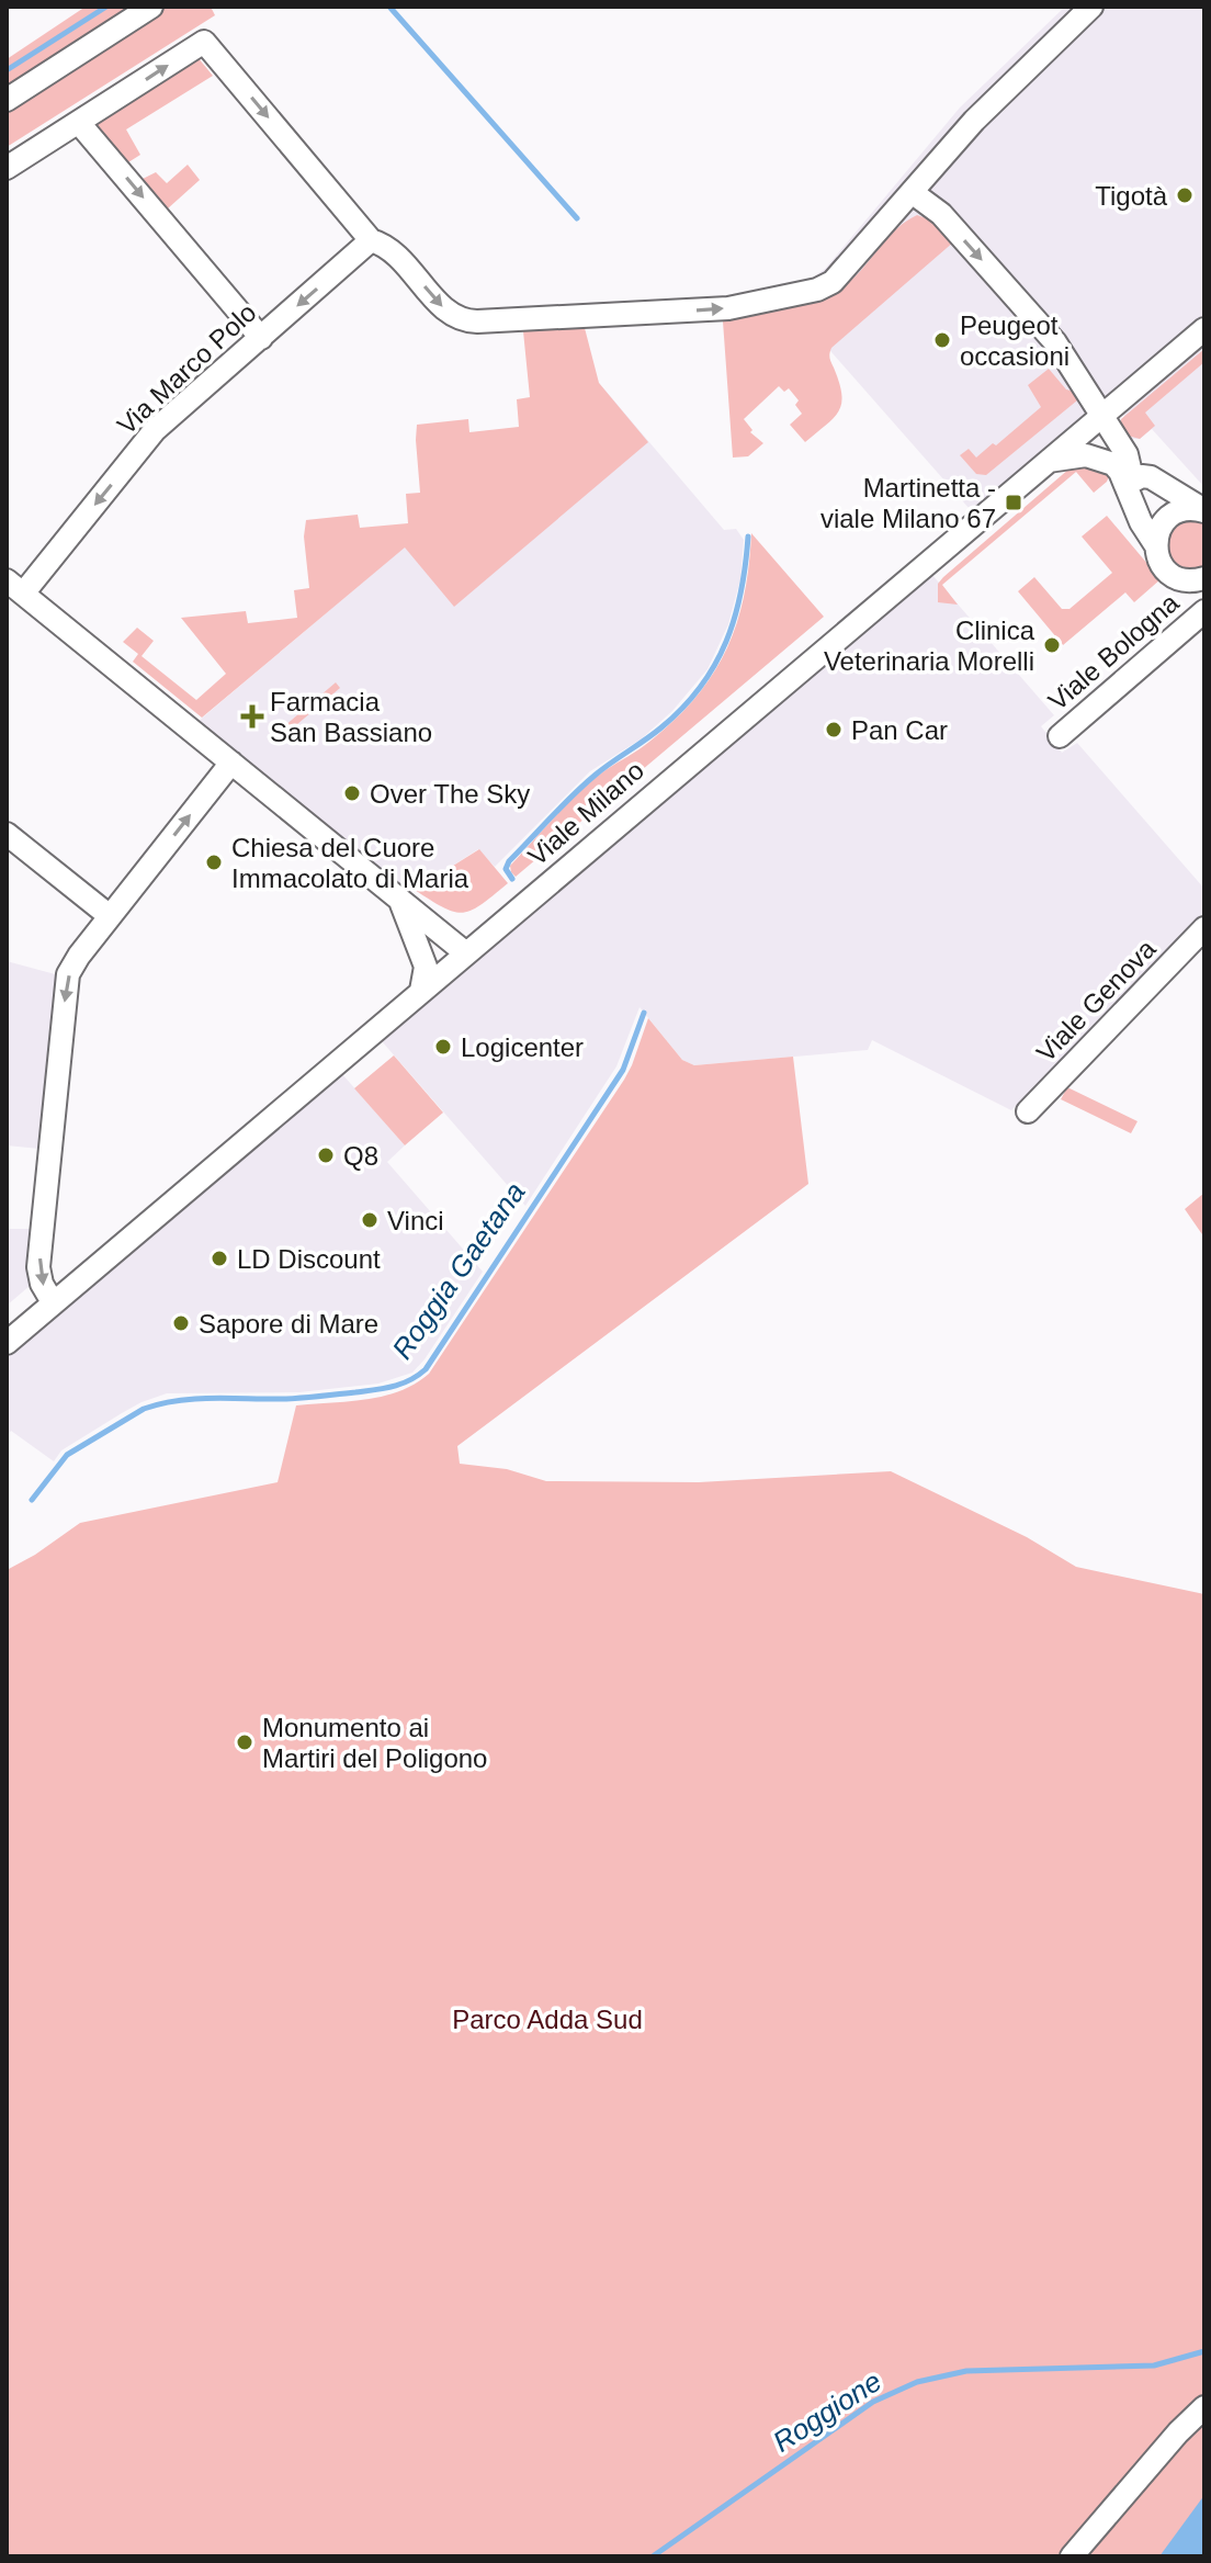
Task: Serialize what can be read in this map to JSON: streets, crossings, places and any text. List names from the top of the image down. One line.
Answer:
{"streets":{"street":["Via Marco Polo","Viale Bologna","Viale Milano","Viale Genova"]},"one_way":["Via Marco Polo"],"water":["Roggia Gaetana","Roggione"],"parks":["Parco Adda Sud"],"places":{"other":["Tigotà","Peugeot occasioni","Clinica Veterinaria Morelli","Pan Car","Over The Sky","Chiesa del Cuore Immacolato di Maria","Logicenter","Q8","Vinci","LD Discount","Sapore di Mare","Monumento ai Martiri del Poligono"],"transit":["Martinetta - viale Milano 67"],"health":["Farmacia San Bassiano"]}}
